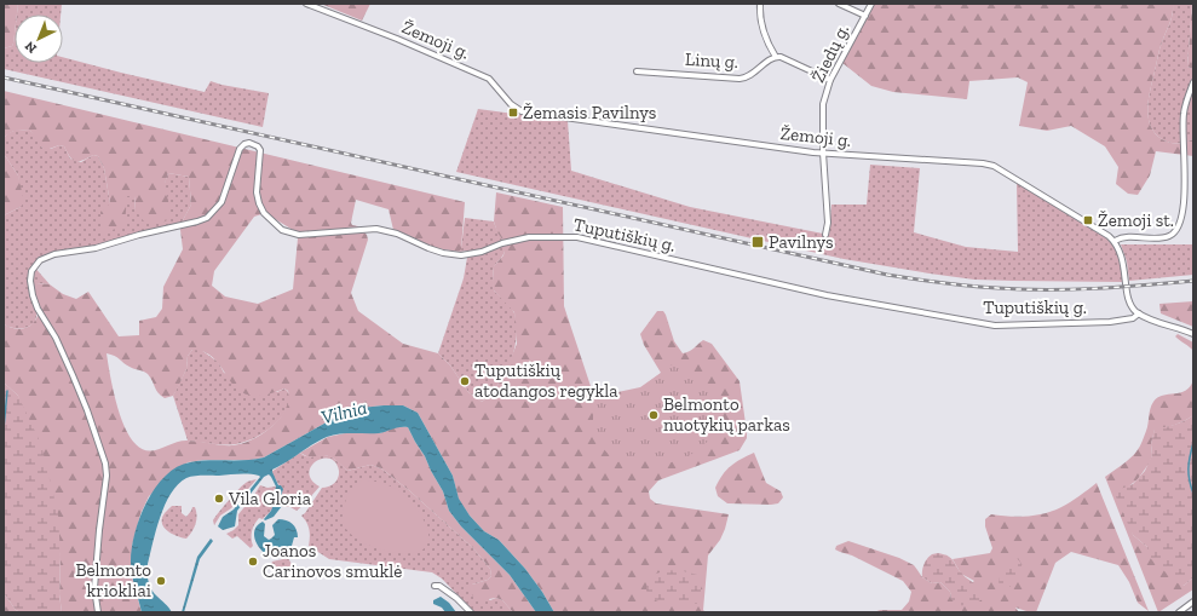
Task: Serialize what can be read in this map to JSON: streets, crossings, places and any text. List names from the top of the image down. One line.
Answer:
{"streets":{"street":["Žemoji g.","Žiedų g.","Linų g.","Tuputiškių g."]},"crossings":[["Žemoji g.","Žiedų g."]],"water":["Vilnia"],"places":{"transit":["Žemasis Pavilnys","Žemoji st.","Pavilnys"],"other":["Tuputiškių atodangos regykla","Belmonto nuotykių parkas","Vila Gloria","Joanos Carinovos smuklė","Belmonto kriokliai"]},"north":"bottom left"}
